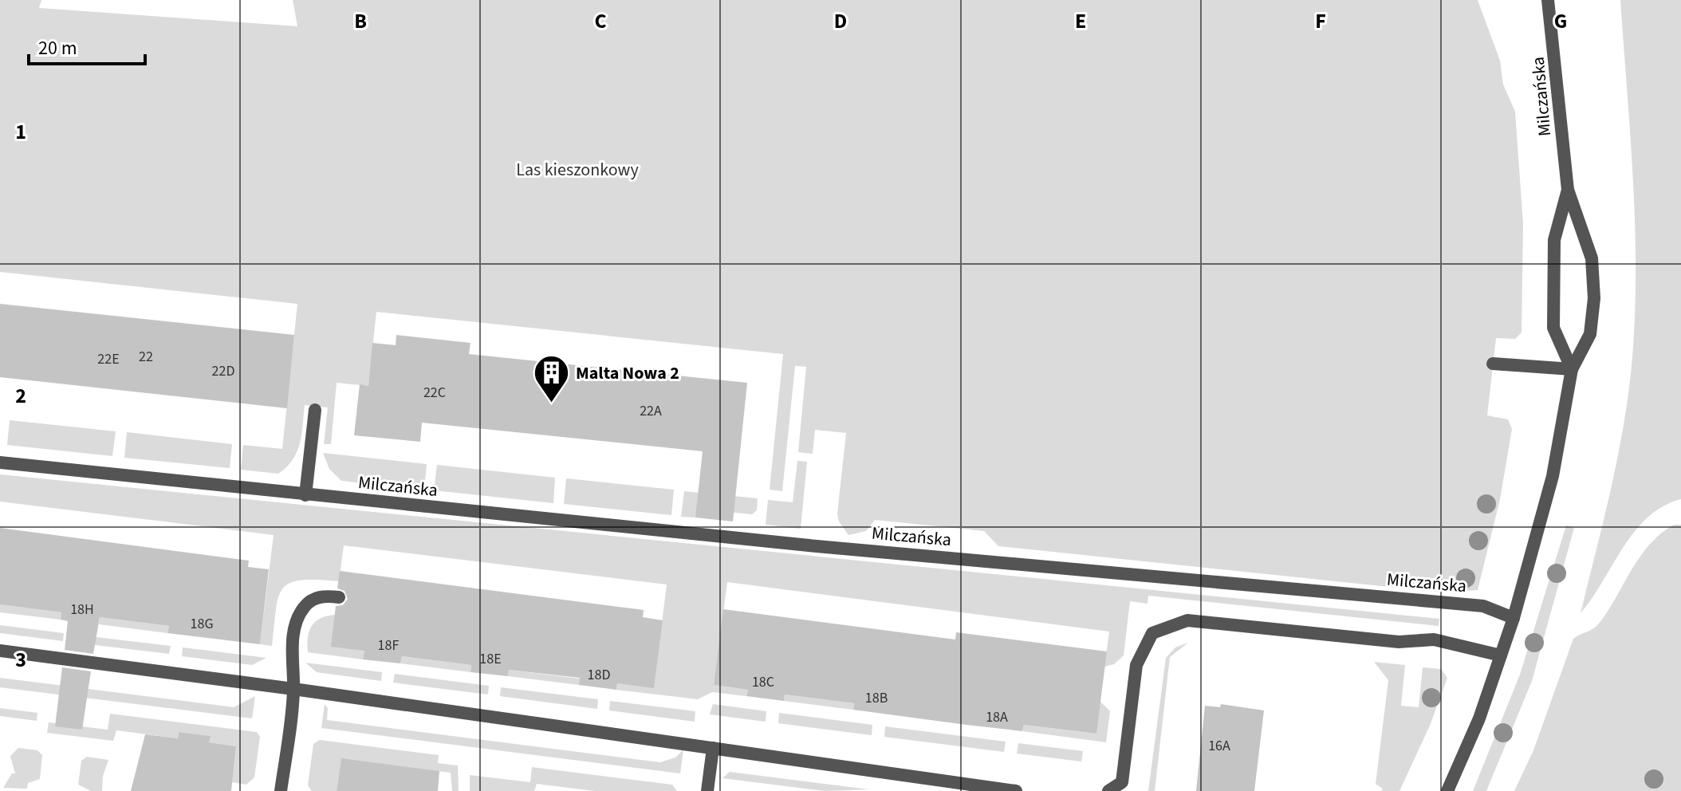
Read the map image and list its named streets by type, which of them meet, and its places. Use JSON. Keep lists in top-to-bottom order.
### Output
{
  "streets": {
    "street": ["Milczańska"]
  },
  "parks": ["Las kieszonkowy"],
  "places": {
    "building": ["Malta Nowa 2"]
  },
  "house_numbers": [
    "22",
    "22E",
    "22D",
    "22C",
    "22A",
    "18H",
    "18G",
    "18F",
    "18E",
    "18D",
    "18C",
    "18B",
    "18A",
    "16A"
  ],
  "scale_bar": "20 m",
  "grid": {
    "columns": [
      "B",
      "C",
      "D",
      "E",
      "F",
      "G"
    ],
    "rows": ["1", "2", "3"]
  }
}
